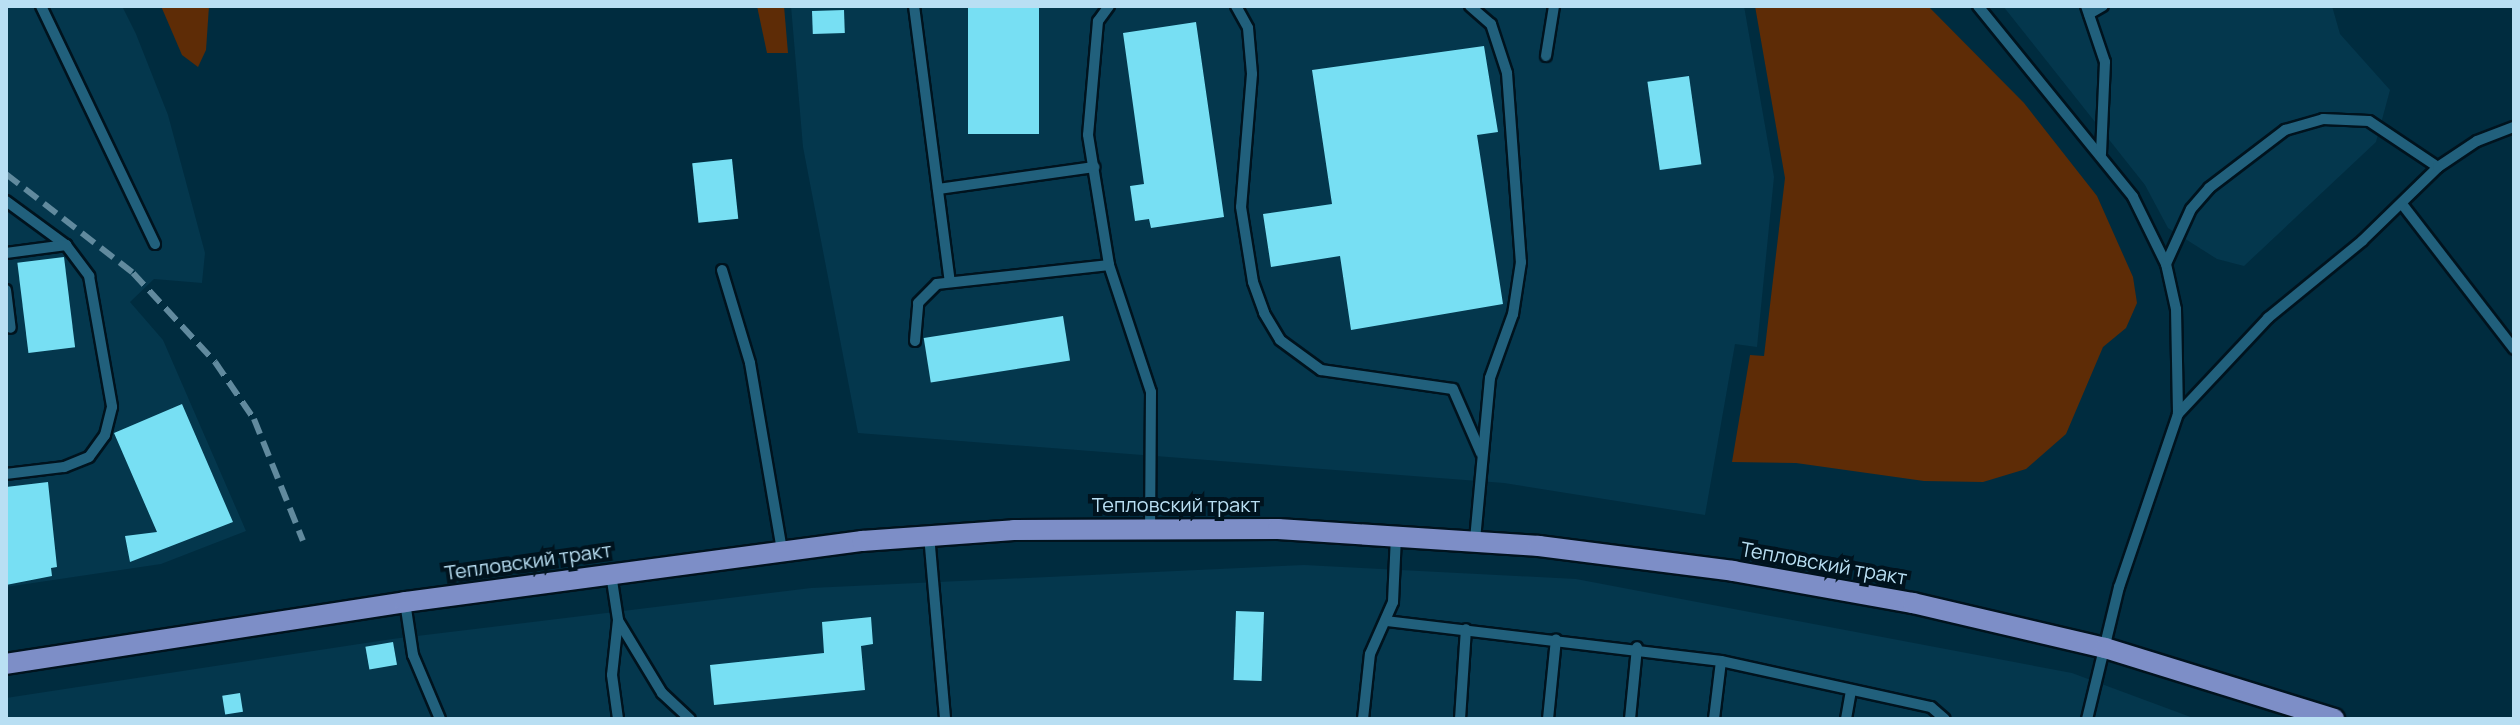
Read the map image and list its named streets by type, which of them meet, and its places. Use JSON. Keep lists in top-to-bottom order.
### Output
{
  "streets": {
    "main road": ["Тепловский тракт"]
  }
}
